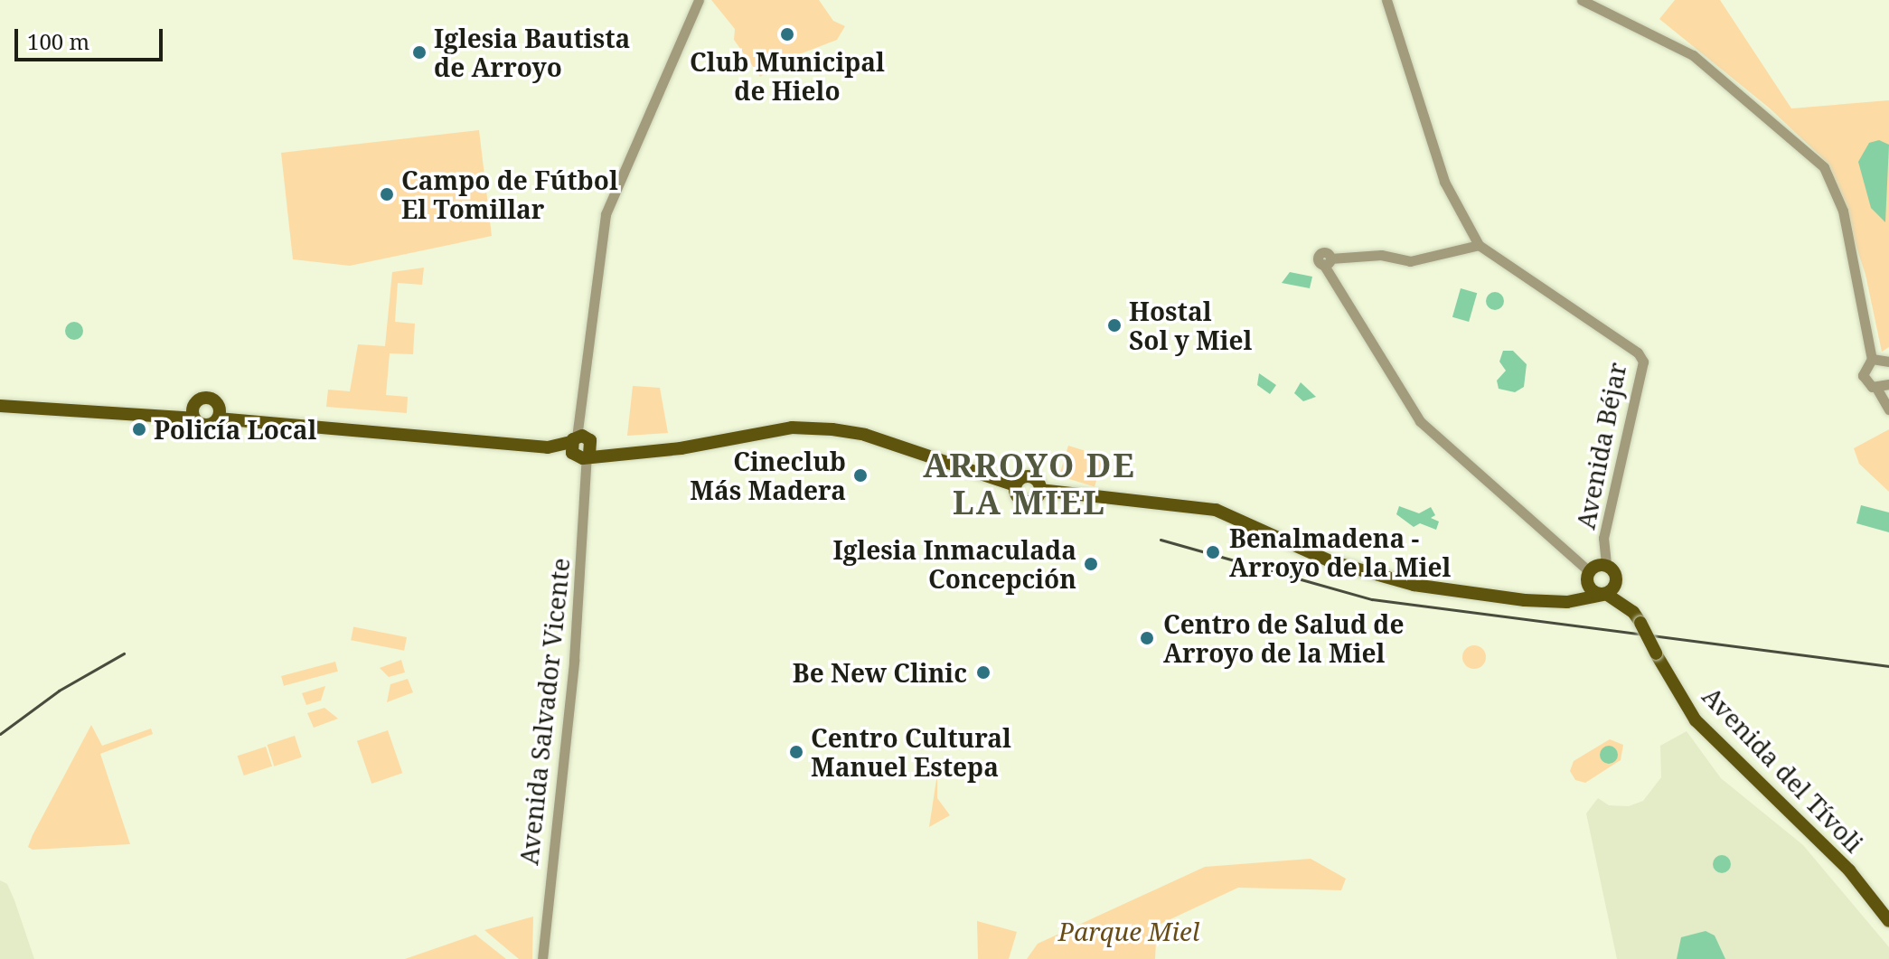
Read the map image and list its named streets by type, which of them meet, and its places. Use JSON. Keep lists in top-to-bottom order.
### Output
{
  "streets": {
    "main road": ["Avenida del Tívoli"],
    "street": ["Avenida Béjar", "Avenida Salvador Vicente"]
  },
  "districts": ["ARROYO DE LA MIEL"],
  "parks": ["Parque Miel"],
  "places": [
    "Club Municipal de Hielo",
    "Iglesia Bautista de Arroyo",
    "Campo de Fútbol El Tomillar",
    "Hostal Sol y Miel",
    "Policía Local",
    "Cineclub Más Madera",
    "Benalmadena - Arroyo de la Miel",
    "Iglesia Inmaculada Concepción",
    "Centro de Salud de Arroyo de la Miel",
    "Be New Clinic",
    "Centro Cultural Manuel Estepa"
  ],
  "scale_bar": "100 m"
}
